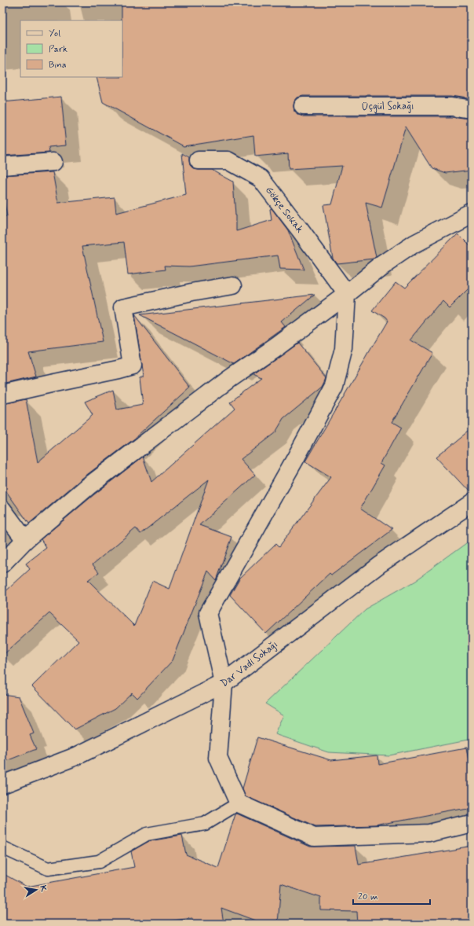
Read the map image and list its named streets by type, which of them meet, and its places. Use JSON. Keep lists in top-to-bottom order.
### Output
{
  "streets": {
    "street": ["Üçgül Sokağı", "Gökçe Sokak", "Dar Vadi Sokağı"]
  },
  "legend": ["Yol", "Park", "Bina"],
  "scale_bar": "20 m",
  "north": "right"
}
